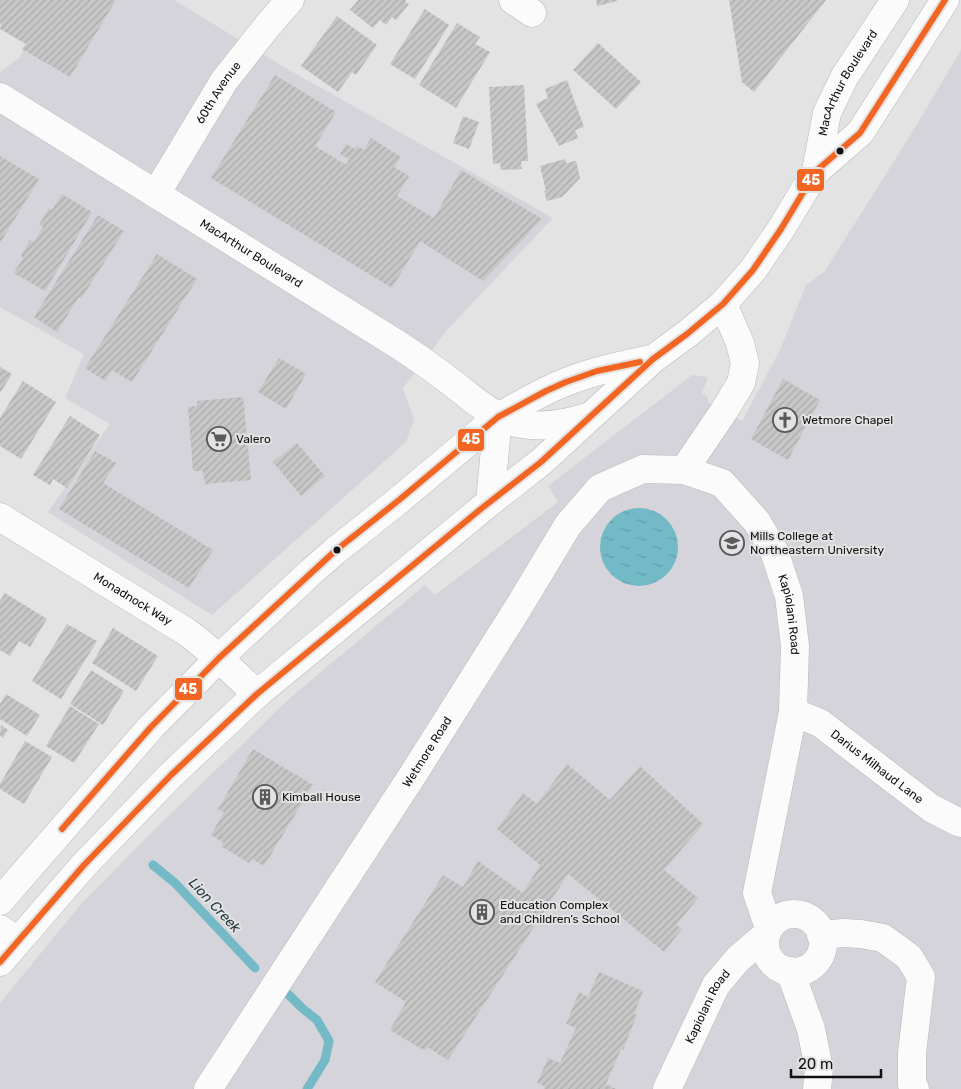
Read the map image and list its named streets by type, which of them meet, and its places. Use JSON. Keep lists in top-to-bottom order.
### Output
{
  "streets": {
    "street": [
      "MacArthur Boulevard",
      "60th Avenue",
      "Monadnock Way",
      "Kapiolani Road",
      "Wetmore Road",
      "Darius Milhaud Lane"
    ]
  },
  "crossings": [
    ["MacArthur Boulevard", "60th Avenue"],
    ["MacArthur Boulevard", "Monadnock Way"],
    ["Kapiolani Road", "Wetmore Road"],
    ["Kapiolani Road", "Darius Milhaud Lane"]
  ],
  "water": ["Lion Creek"],
  "places": {
    "church": ["Wetmore Chapel"],
    "supermarket": ["Valero"],
    "school or university": ["Mills College at Northeastern University"],
    "building": ["Kimball House", "Education Complex and Children’s School"]
  },
  "lines": ["transit line 45"],
  "scale_bar": "20 m"
}
